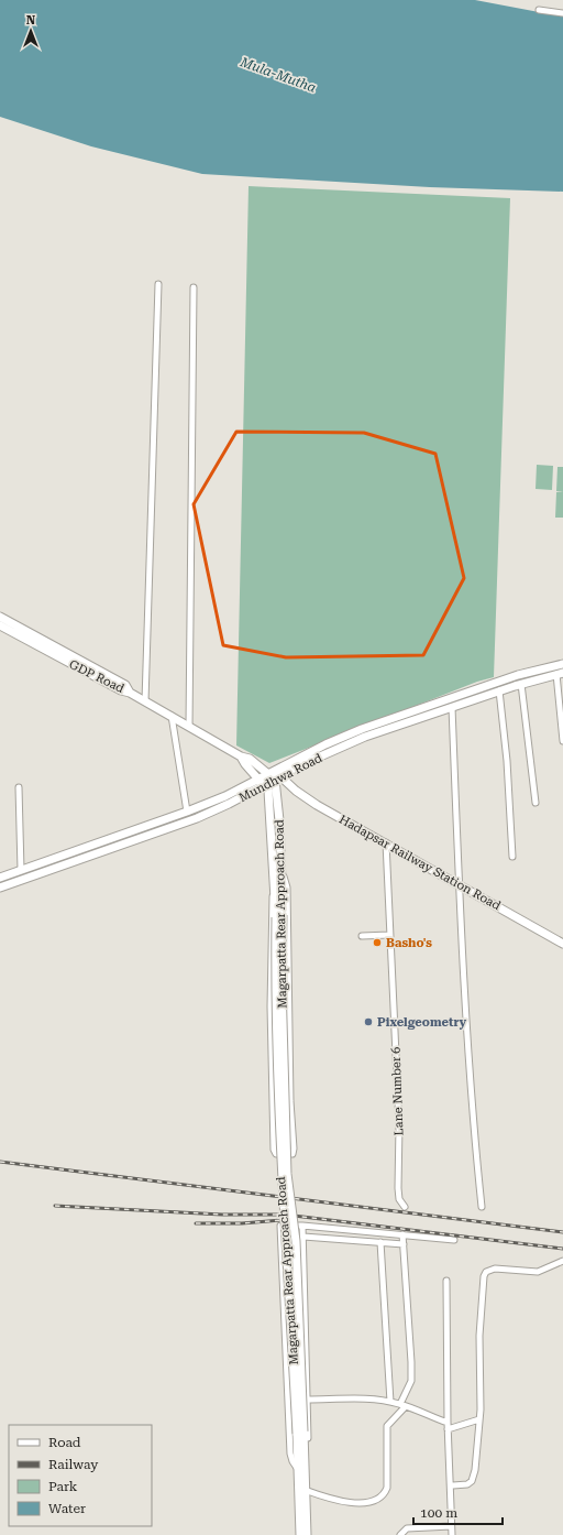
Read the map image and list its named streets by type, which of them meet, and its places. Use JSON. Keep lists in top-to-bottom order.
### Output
{
  "streets": {
    "main road": [
      "GDP Road",
      "Mundhwa Road",
      "Hadapsar Railway Station Road",
      "Magarpatta Rear Approach Road"
    ],
    "street": ["Lane Number 6"]
  },
  "crossings": [
    ["Mundhwa Road", "Hadapsar Railway Station Road"],
    ["Mundhwa Road", "Magarpatta Rear Approach Road"],
    ["Hadapsar Railway Station Road", "Magarpatta Rear Approach Road"],
    ["Hadapsar Railway Station Road", "Lane Number 6"]
  ],
  "water": ["Mula-Mutha"],
  "places": ["Basho's", "Pixelgeometry"],
  "legend": [
    "Road",
    "Railway",
    "Park",
    "Water"
  ],
  "scale_bar": "100 m",
  "north": "top"
}
